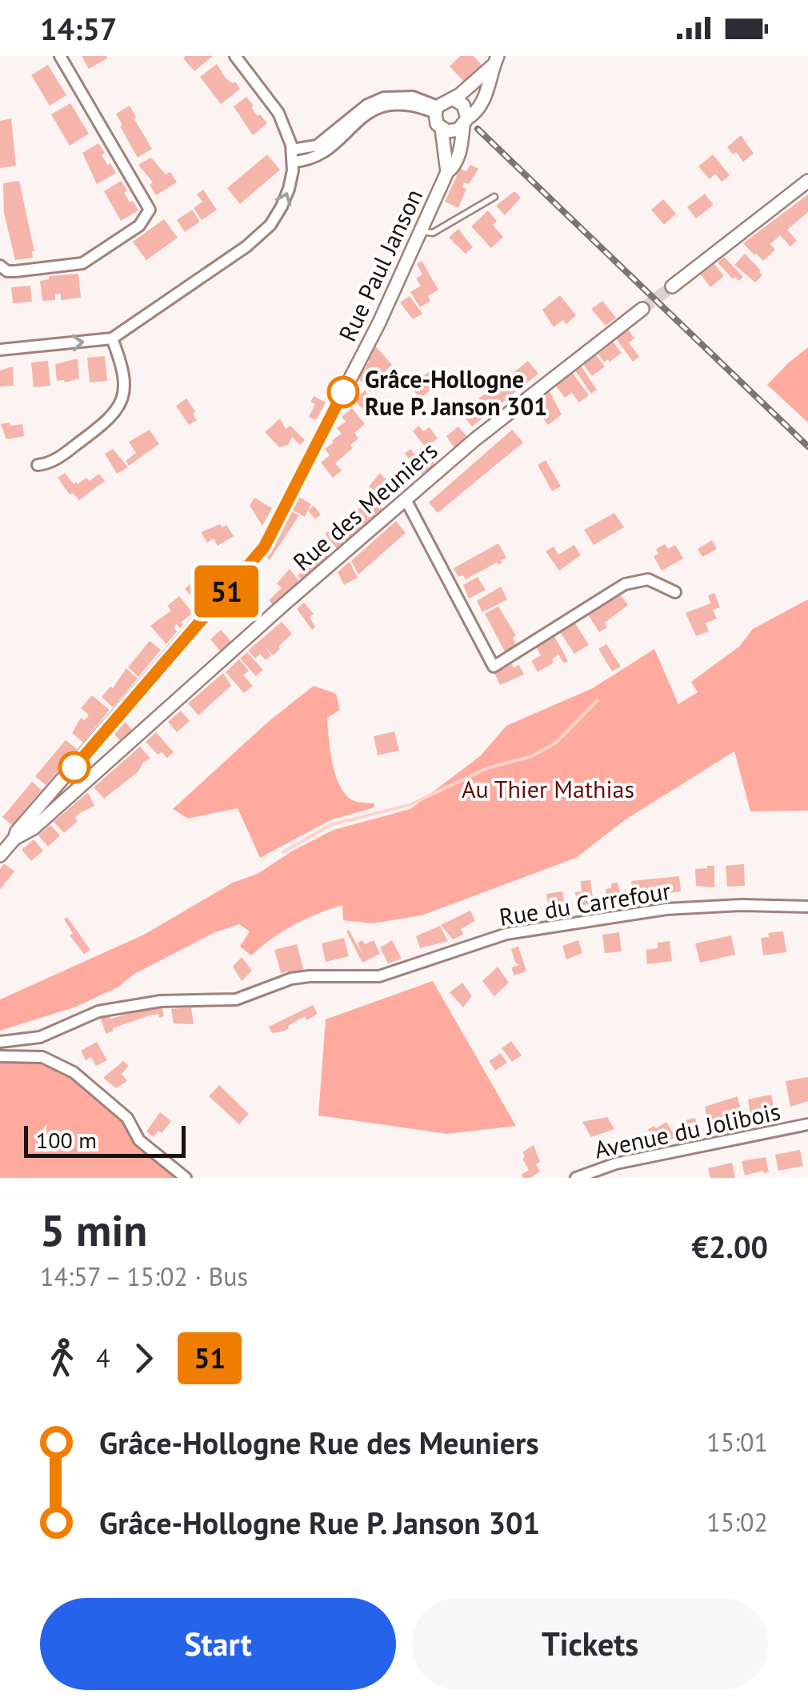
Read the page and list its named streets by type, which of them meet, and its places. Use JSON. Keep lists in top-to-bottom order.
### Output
{
  "streets": {
    "street": [
      "Rue Paul Janson",
      "Rue des Meuniers",
      "Rue du Carrefour",
      "Avenue du Jolibois"
    ]
  },
  "crossings": [
    ["Rue Paul Janson", "Rue des Meuniers"]
  ],
  "parks": ["Au Thier Mathias"],
  "places": ["Grâce-Hollogne Rue P. Janson 301"],
  "lines": ["bus line 51"],
  "scale_bar": "100 m",
  "page": {
    "status": "14:57",
    "on_map": "51",
    "scale": "100 m",
    "heading": ["5 min", "14:57 – 15:02 · Bus", "€2.00"],
    "legs": ["4", "51"],
    "list": [
      {
        "name": "Grâce-Hollogne Rue des Meuniers",
        "value": "15:01"
      },
      {
        "name": "Grâce-Hollogne Rue P. Janson 301",
        "value": "15:02"
      }
    ],
    "buttons": ["Start", "Tickets"]
  }
}
